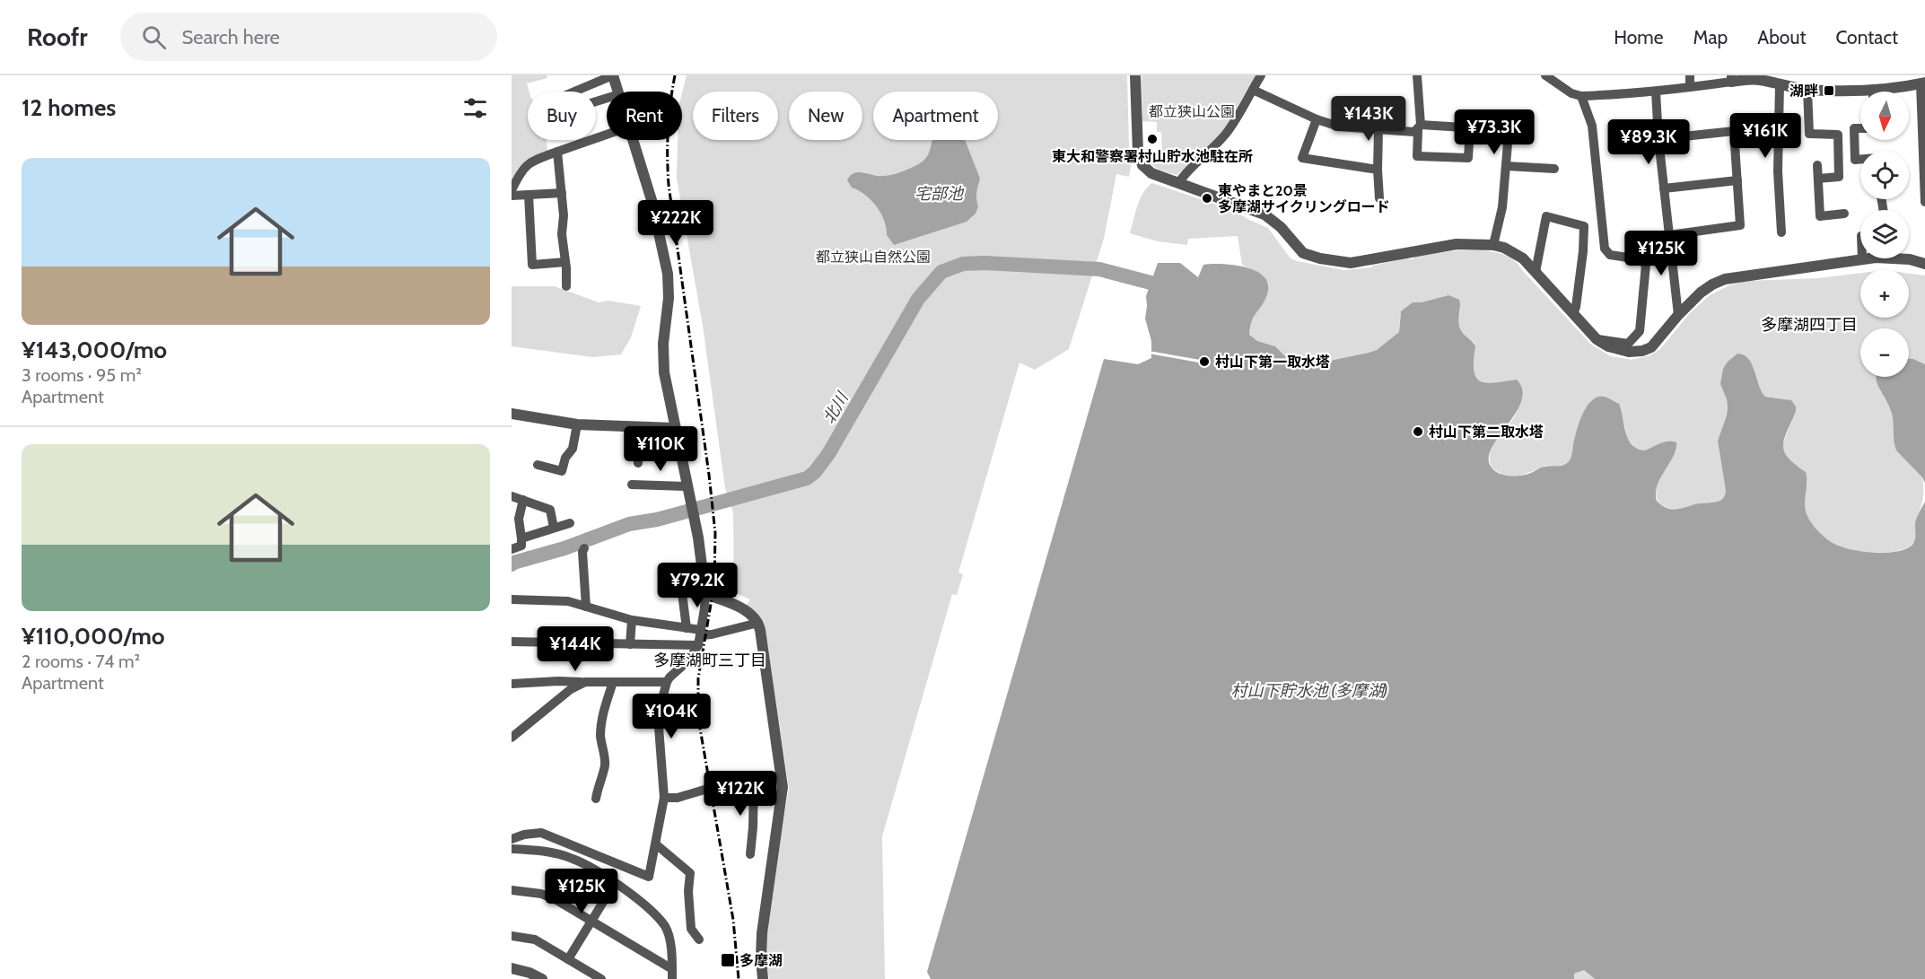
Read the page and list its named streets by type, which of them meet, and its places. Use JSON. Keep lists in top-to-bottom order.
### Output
{
  "districts": ["多摩湖四丁目", "多摩湖町三丁目"],
  "water": ["宅部池", "北川", "村山下貯水池 (多摩湖)"],
  "parks": ["都立狭山公園", "都立狭山自然公園"],
  "places": {
    "transit": ["湖畔", "多摩湖"],
    "other": [
      "東大和警察署村山貯水池駐在所",
      "東やまと20景 多摩湖サイクリングロード",
      "村山下第一取水塔",
      "村山下第二取水塔"
    ]
  },
  "north": "bottom",
  "page": {
    "header": "Roofr",
    "search": "Search here",
    "nav": [
      "Home",
      "Map",
      "About",
      "Contact"
    ],
    "heading": "12 homes",
    "map_buttons": ["+", "−"],
    "chip": [
      "Buy",
      "Rent",
      "Filters",
      "New",
      "Apartment"
    ],
    "price": [
      "¥143K",
      "¥73.3K",
      "¥161K",
      "¥89.3K",
      "¥222K",
      "¥125K",
      "¥110K",
      "¥79.2K",
      "¥144K",
      "¥104K",
      "¥122K",
      "¥125K"
    ],
    "list": [
      {
        "name": "¥143,000/mo",
        "note": "3 rooms · 95 m² · Apartment"
      },
      {
        "name": "¥110,000/mo",
        "note": "2 rooms · 74 m² · Apartment"
      }
    ]
  }
}
